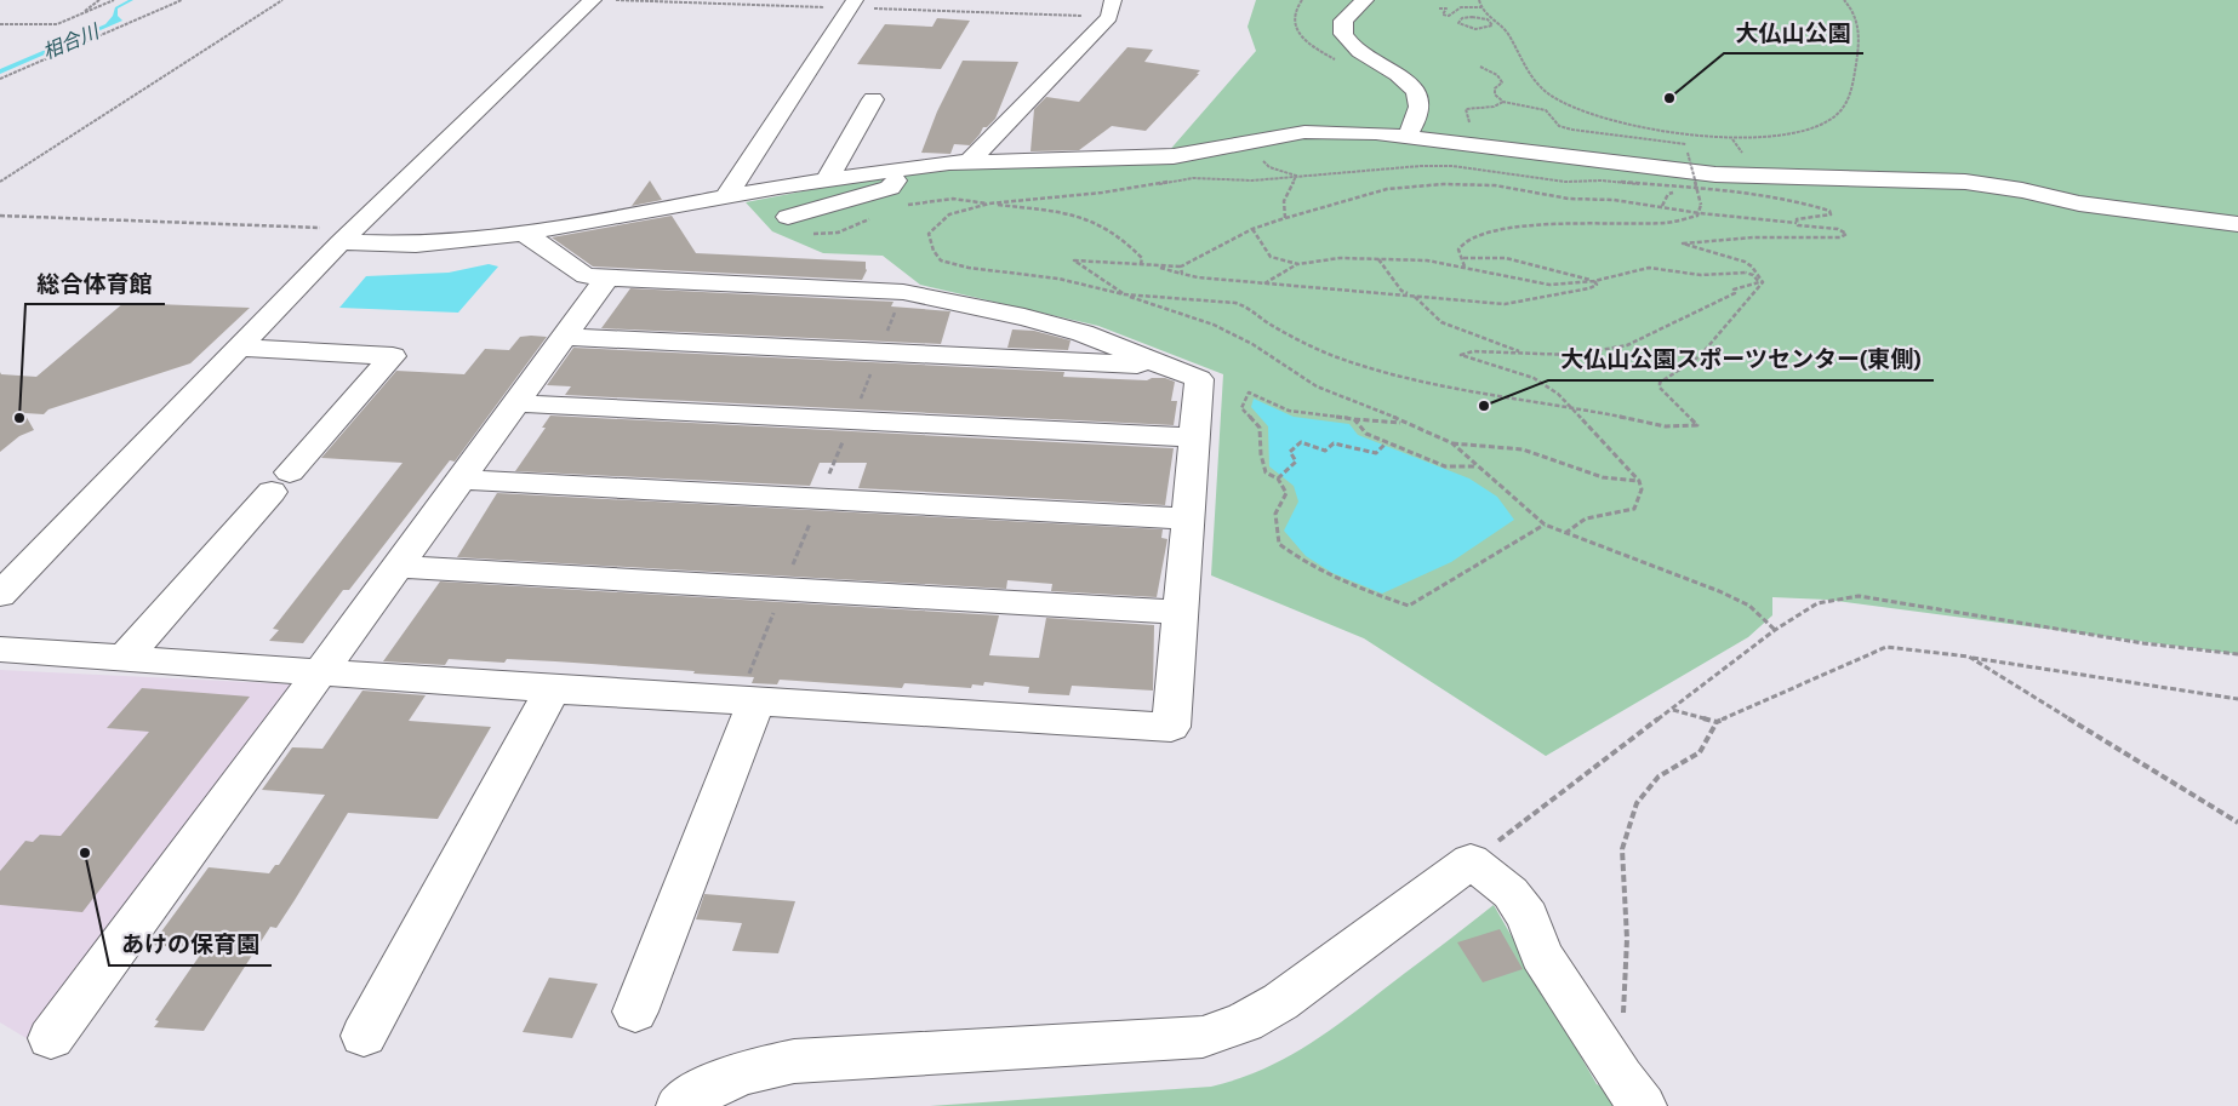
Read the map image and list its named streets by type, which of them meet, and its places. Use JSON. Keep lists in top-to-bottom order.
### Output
{
  "water": ["相合川"],
  "places": [
    "大仏山公園",
    "大仏山公園スポーツセンター(東側)",
    "総合体育館",
    "あけの保育園"
  ]
}
